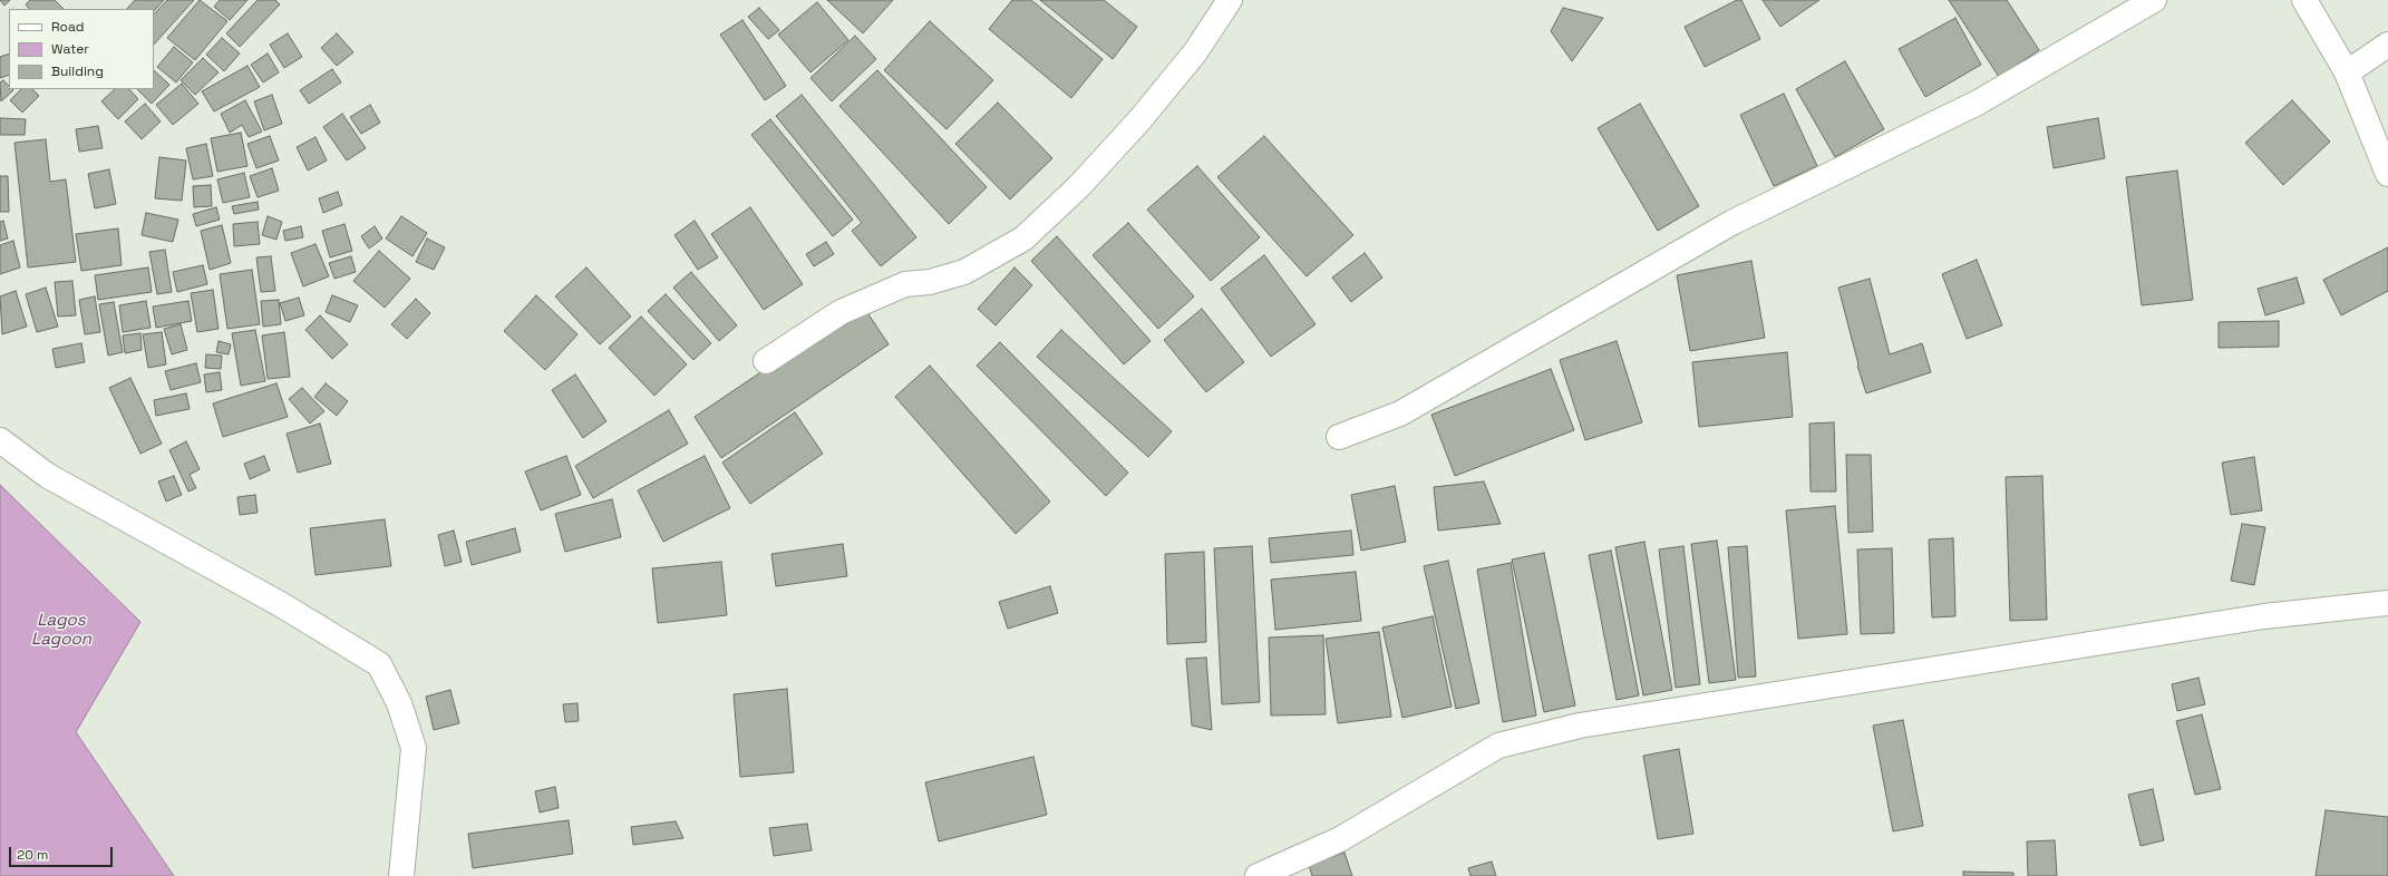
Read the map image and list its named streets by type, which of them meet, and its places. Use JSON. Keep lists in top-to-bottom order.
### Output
{
  "water": ["Lagos Lagoon"],
  "legend": ["Road", "Water", "Building"],
  "scale_bar": "20 m"
}
